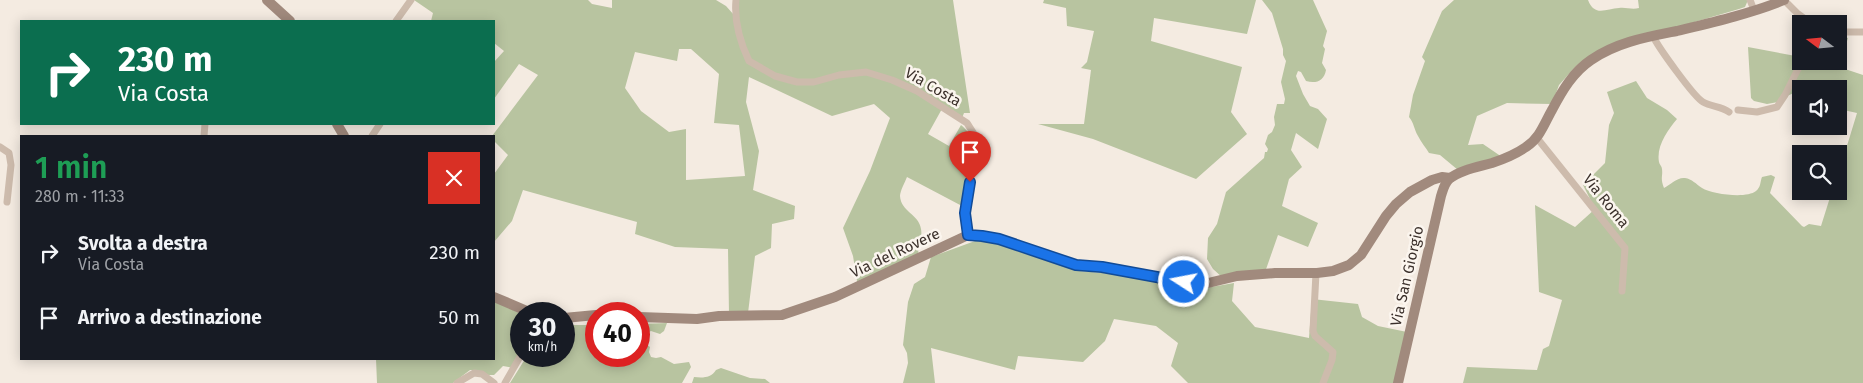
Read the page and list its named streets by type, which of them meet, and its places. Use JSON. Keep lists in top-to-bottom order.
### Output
{
  "streets": {
    "street": [
      "Via Costa",
      "Via Roma",
      "Via del Rovere",
      "Via San Giorgio"
    ]
  },
  "crossings": [
    ["Via Costa", "Via del Rovere"]
  ],
  "north": "left",
  "page": {
    "turn": ["230 m", "Via Costa"],
    "heading": ["1 min", "280 m · 11:33"],
    "list": [
      {
        "name": "Svolta a destra",
        "note": "Via Costa",
        "value": "230 m"
      },
      {
        "name": "Arrivo a destinazione",
        "value": "50 m"
      }
    ],
    "speed": "30 km/h",
    "limit": "40"
  }
}
